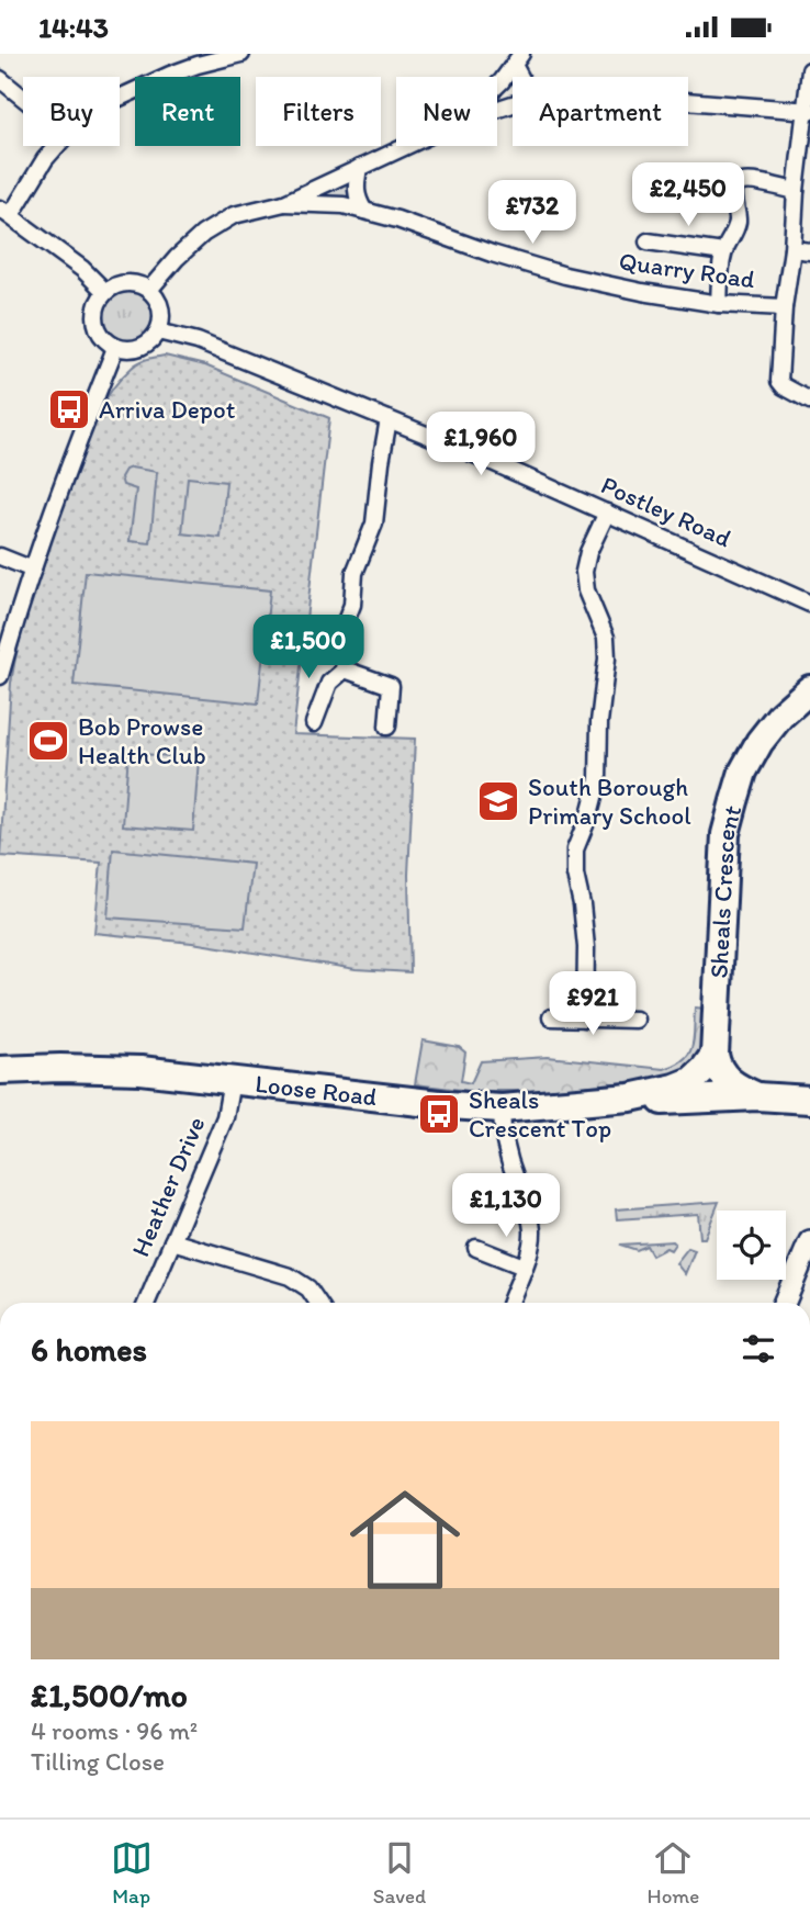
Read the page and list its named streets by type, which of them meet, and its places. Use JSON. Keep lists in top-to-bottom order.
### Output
{
  "streets": {
    "highway": ["Sheals Crescent", "Loose Road"],
    "street": ["Quarry Road", "Postley Road", "Heather Drive"]
  },
  "crossings": [
    ["Sheals Crescent", "Loose Road"],
    ["Loose Road", "Heather Drive"]
  ],
  "places": {
    "bus stop": ["Arriva Depot", "Sheals Crescent Top"],
    "sports": ["Bob Prowse Health Club"],
    "school or university": ["South Borough Primary School"]
  },
  "page": {
    "status": "14:43",
    "chip": [
      "Buy",
      "Rent",
      "Filters",
      "New",
      "Apartment"
    ],
    "price": [
      "£2,450",
      "£732",
      "£1,960",
      "£1,500",
      "£921",
      "£1,130"
    ],
    "heading": "6 homes",
    "list": [
      {
        "name": "£1,500/mo",
        "note": "4 rooms · 96 m² · Tilling Close"
      }
    ],
    "tabs": ["Map", "Saved", "Home"]
  }
}
